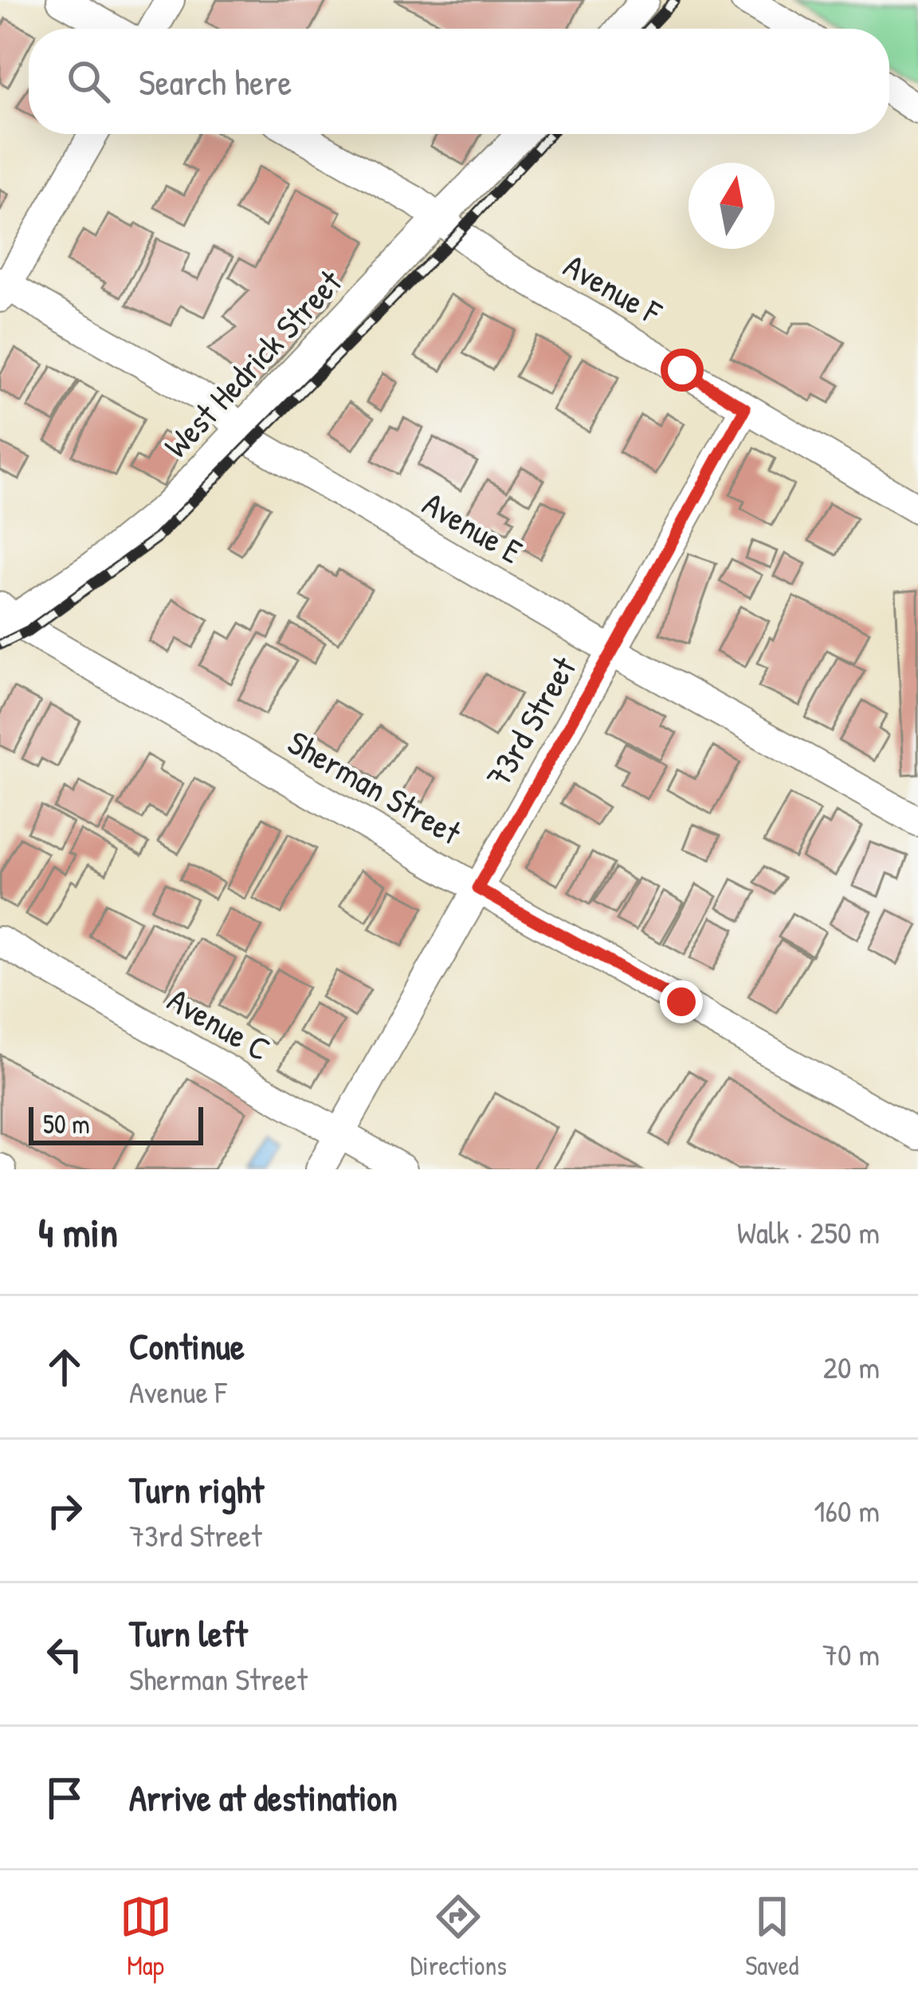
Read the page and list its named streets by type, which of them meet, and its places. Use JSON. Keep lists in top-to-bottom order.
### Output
{
  "streets": {
    "street": [
      "Avenue F",
      "West Hedrick Street",
      "Avenue E",
      "73rd Street",
      "Sherman Street",
      "Avenue C"
    ]
  },
  "crossings": [
    ["Avenue F", "West Hedrick Street"],
    ["Avenue F", "73rd Street"],
    ["West Hedrick Street", "Avenue E"],
    ["West Hedrick Street", "Sherman Street"],
    ["Avenue E", "73rd Street"],
    ["73rd Street", "Sherman Street"],
    ["73rd Street", "Avenue C"]
  ],
  "scale_bar": "50 m",
  "north": "top",
  "page": {
    "search": "Search here",
    "scale": "50 m",
    "heading": ["4 min", "Walk · 250 m"],
    "list": [
      ["Continue", "Avenue F", "20 m"],
      ["Turn right", "73rd Street", "160 m"],
      ["Turn left", "Sherman Street", "70 m"],
      "Arrive at destination"
    ],
    "nav": ["Map", "Directions", "Saved"]
  }
}
